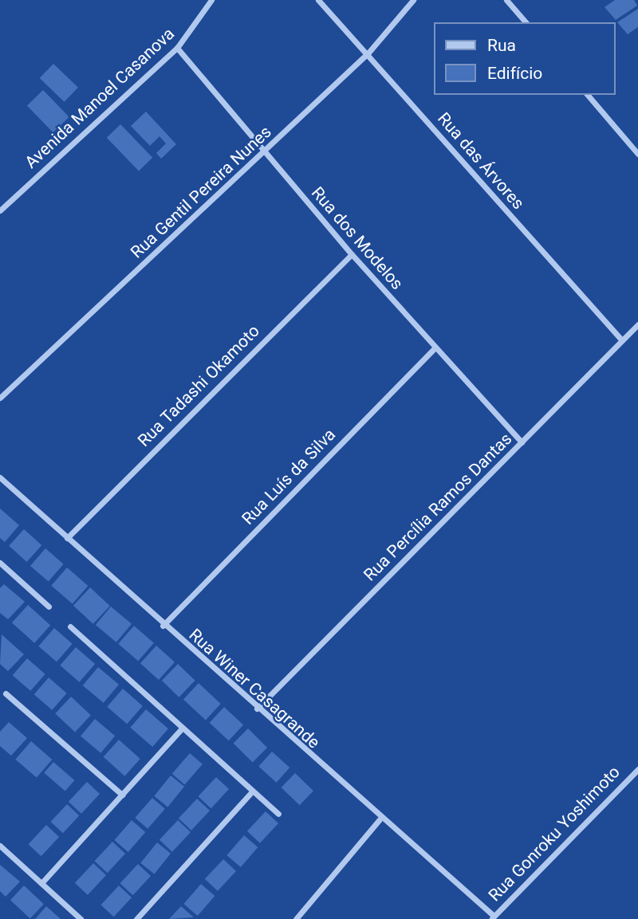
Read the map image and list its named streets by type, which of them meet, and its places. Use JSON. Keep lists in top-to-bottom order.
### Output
{
  "streets": {
    "street": [
      "Avenida Manoel Casanova",
      "Rua das Árvores",
      "Rua Gentil Pereira Nunes",
      "Rua dos Modelos",
      "Rua Tadashi Okamoto",
      "Rua Luís da Silva",
      "Rua Percília Ramos Dantas",
      "Rua Winer Casagrande",
      "Rua Gonroku Yoshimoto"
    ]
  },
  "crossings": [
    ["Avenida Manoel Casanova", "Rua dos Modelos"],
    ["Rua das Árvores", "Rua Gentil Pereira Nunes"],
    ["Rua das Árvores", "Rua Percília Ramos Dantas"],
    ["Rua Gentil Pereira Nunes", "Rua dos Modelos"],
    ["Rua dos Modelos", "Rua Tadashi Okamoto"],
    ["Rua dos Modelos", "Rua Luís da Silva"],
    ["Rua dos Modelos", "Rua Percília Ramos Dantas"],
    ["Rua Tadashi Okamoto", "Rua Winer Casagrande"],
    ["Rua Luís da Silva", "Rua Winer Casagrande"],
    ["Rua Percília Ramos Dantas", "Rua Winer Casagrande"],
    ["Rua Winer Casagrande", "Rua Gonroku Yoshimoto"]
  ],
  "legend": ["Rua", "Edifício"]
}
